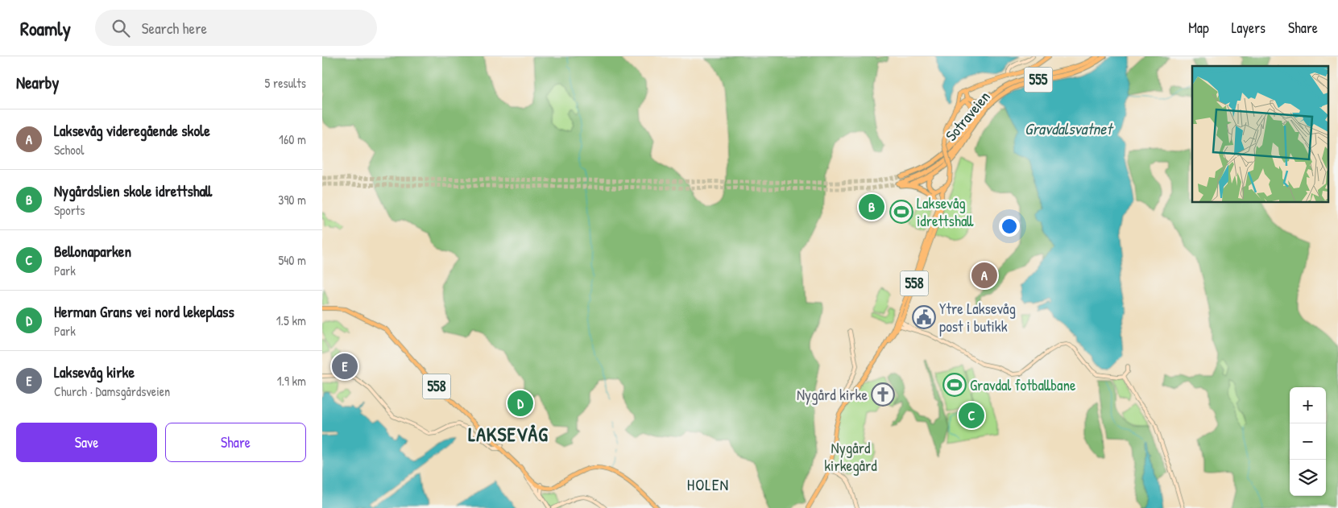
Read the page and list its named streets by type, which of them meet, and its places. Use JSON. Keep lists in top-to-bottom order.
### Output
{
  "streets": {
    "highway": ["555", "Sotraveien"],
    "main road": ["558"]
  },
  "crossings": [
    ["555", "Sotraveien"],
    ["555", "558"]
  ],
  "districts": ["LAKSEVÅG", "HOLEN"],
  "water": ["Gravdalsvatnet"],
  "parks": ["Nygård kirkegård"],
  "places": {
    "sports": ["Laksevåg idrettshall", "Gravdal fotballbane"],
    "public building": ["Ytre Laksevåg post i butikk"],
    "church": ["Nygård kirke"]
  },
  "page": {
    "header": "Roamly",
    "search": "Search here",
    "nav": ["Map", "Layers", "Share"],
    "heading": ["Nearby", "5 results"],
    "list": [
      {
        "mark": "A",
        "name": "Laksevåg videregående skole",
        "note": "School",
        "value": "160 m"
      },
      {
        "mark": "B",
        "name": "Nygårdslien skole idrettshall",
        "note": "Sports",
        "value": "390 m"
      },
      {
        "mark": "C",
        "name": "Bellonaparken",
        "note": "Park",
        "value": "540 m"
      },
      {
        "mark": "D",
        "name": "Herman Grans vei nord lekeplass",
        "note": "Park",
        "value": "1.5 km"
      },
      {
        "mark": "E",
        "name": "Laksevåg kirke",
        "note": "Church · Damsgårdsveien",
        "value": "1.9 km"
      }
    ],
    "pins": [
      "B",
      "A",
      "E",
      "D",
      "C"
    ],
    "map_buttons": ["+", "−"],
    "buttons": ["Save", "Share"]
  }
}
